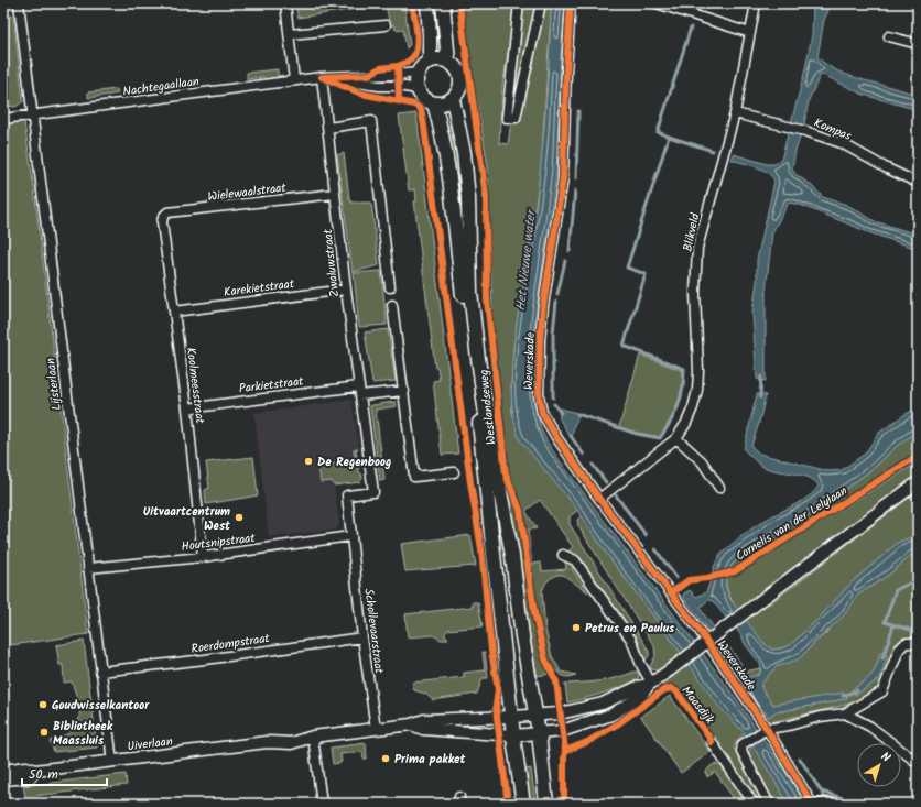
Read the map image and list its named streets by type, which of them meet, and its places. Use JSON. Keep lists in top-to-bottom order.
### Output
{
  "streets": {
    "main road": ["Westlandseweg"],
    "street": [
      "Nachtegaallaan",
      "Kompas",
      "Wielewaalstraat",
      "Blikveld",
      "Zwaluwstraat",
      "Karekietstraat",
      "Weverskade",
      "Lijsterlaan",
      "Parkietstraat",
      "Koolmeesstraat",
      "Houtsnipstraat",
      "Schollevaarstraat",
      "Roerdompstraat",
      "Maasdijk",
      "Uiverlaan"
    ],
    "cycle path": ["Cornelis van der Lelylaan"]
  },
  "crossings": [
    ["Nachtegaallaan", "Zwaluwstraat"],
    ["Nachtegaallaan", "Lijsterlaan"],
    ["Nachtegaallaan", "Westlandseweg"],
    ["Kompas", "Blikveld"],
    ["Wielewaalstraat", "Zwaluwstraat"],
    ["Wielewaalstraat", "Koolmeesstraat"],
    ["Blikveld", "Weverskade"],
    ["Zwaluwstraat", "Karekietstraat"],
    ["Zwaluwstraat", "Parkietstraat"],
    ["Zwaluwstraat", "Houtsnipstraat"],
    ["Zwaluwstraat", "Schollevaarstraat"],
    ["Karekietstraat", "Koolmeesstraat"],
    ["Lijsterlaan", "Houtsnipstraat"],
    ["Lijsterlaan", "Roerdompstraat"],
    ["Lijsterlaan", "Uiverlaan"],
    ["Parkietstraat", "Koolmeesstraat"],
    ["Koolmeesstraat", "Houtsnipstraat"],
    ["Westlandseweg", "Uiverlaan"],
    ["Houtsnipstraat", "Schollevaarstraat"],
    ["Schollevaarstraat", "Roerdompstraat"],
    ["Schollevaarstraat", "Uiverlaan"]
  ],
  "water": ["Het Nieuwe water"],
  "places": [
    "De Regenboog",
    "Uitvaartcentrum West",
    "Petrus en Paulus",
    "Goudwisselkantoor",
    "Bibliotheek Maassluis",
    "Prima pakket"
  ],
  "scale_bar": "50 m",
  "north": "top right"
}
